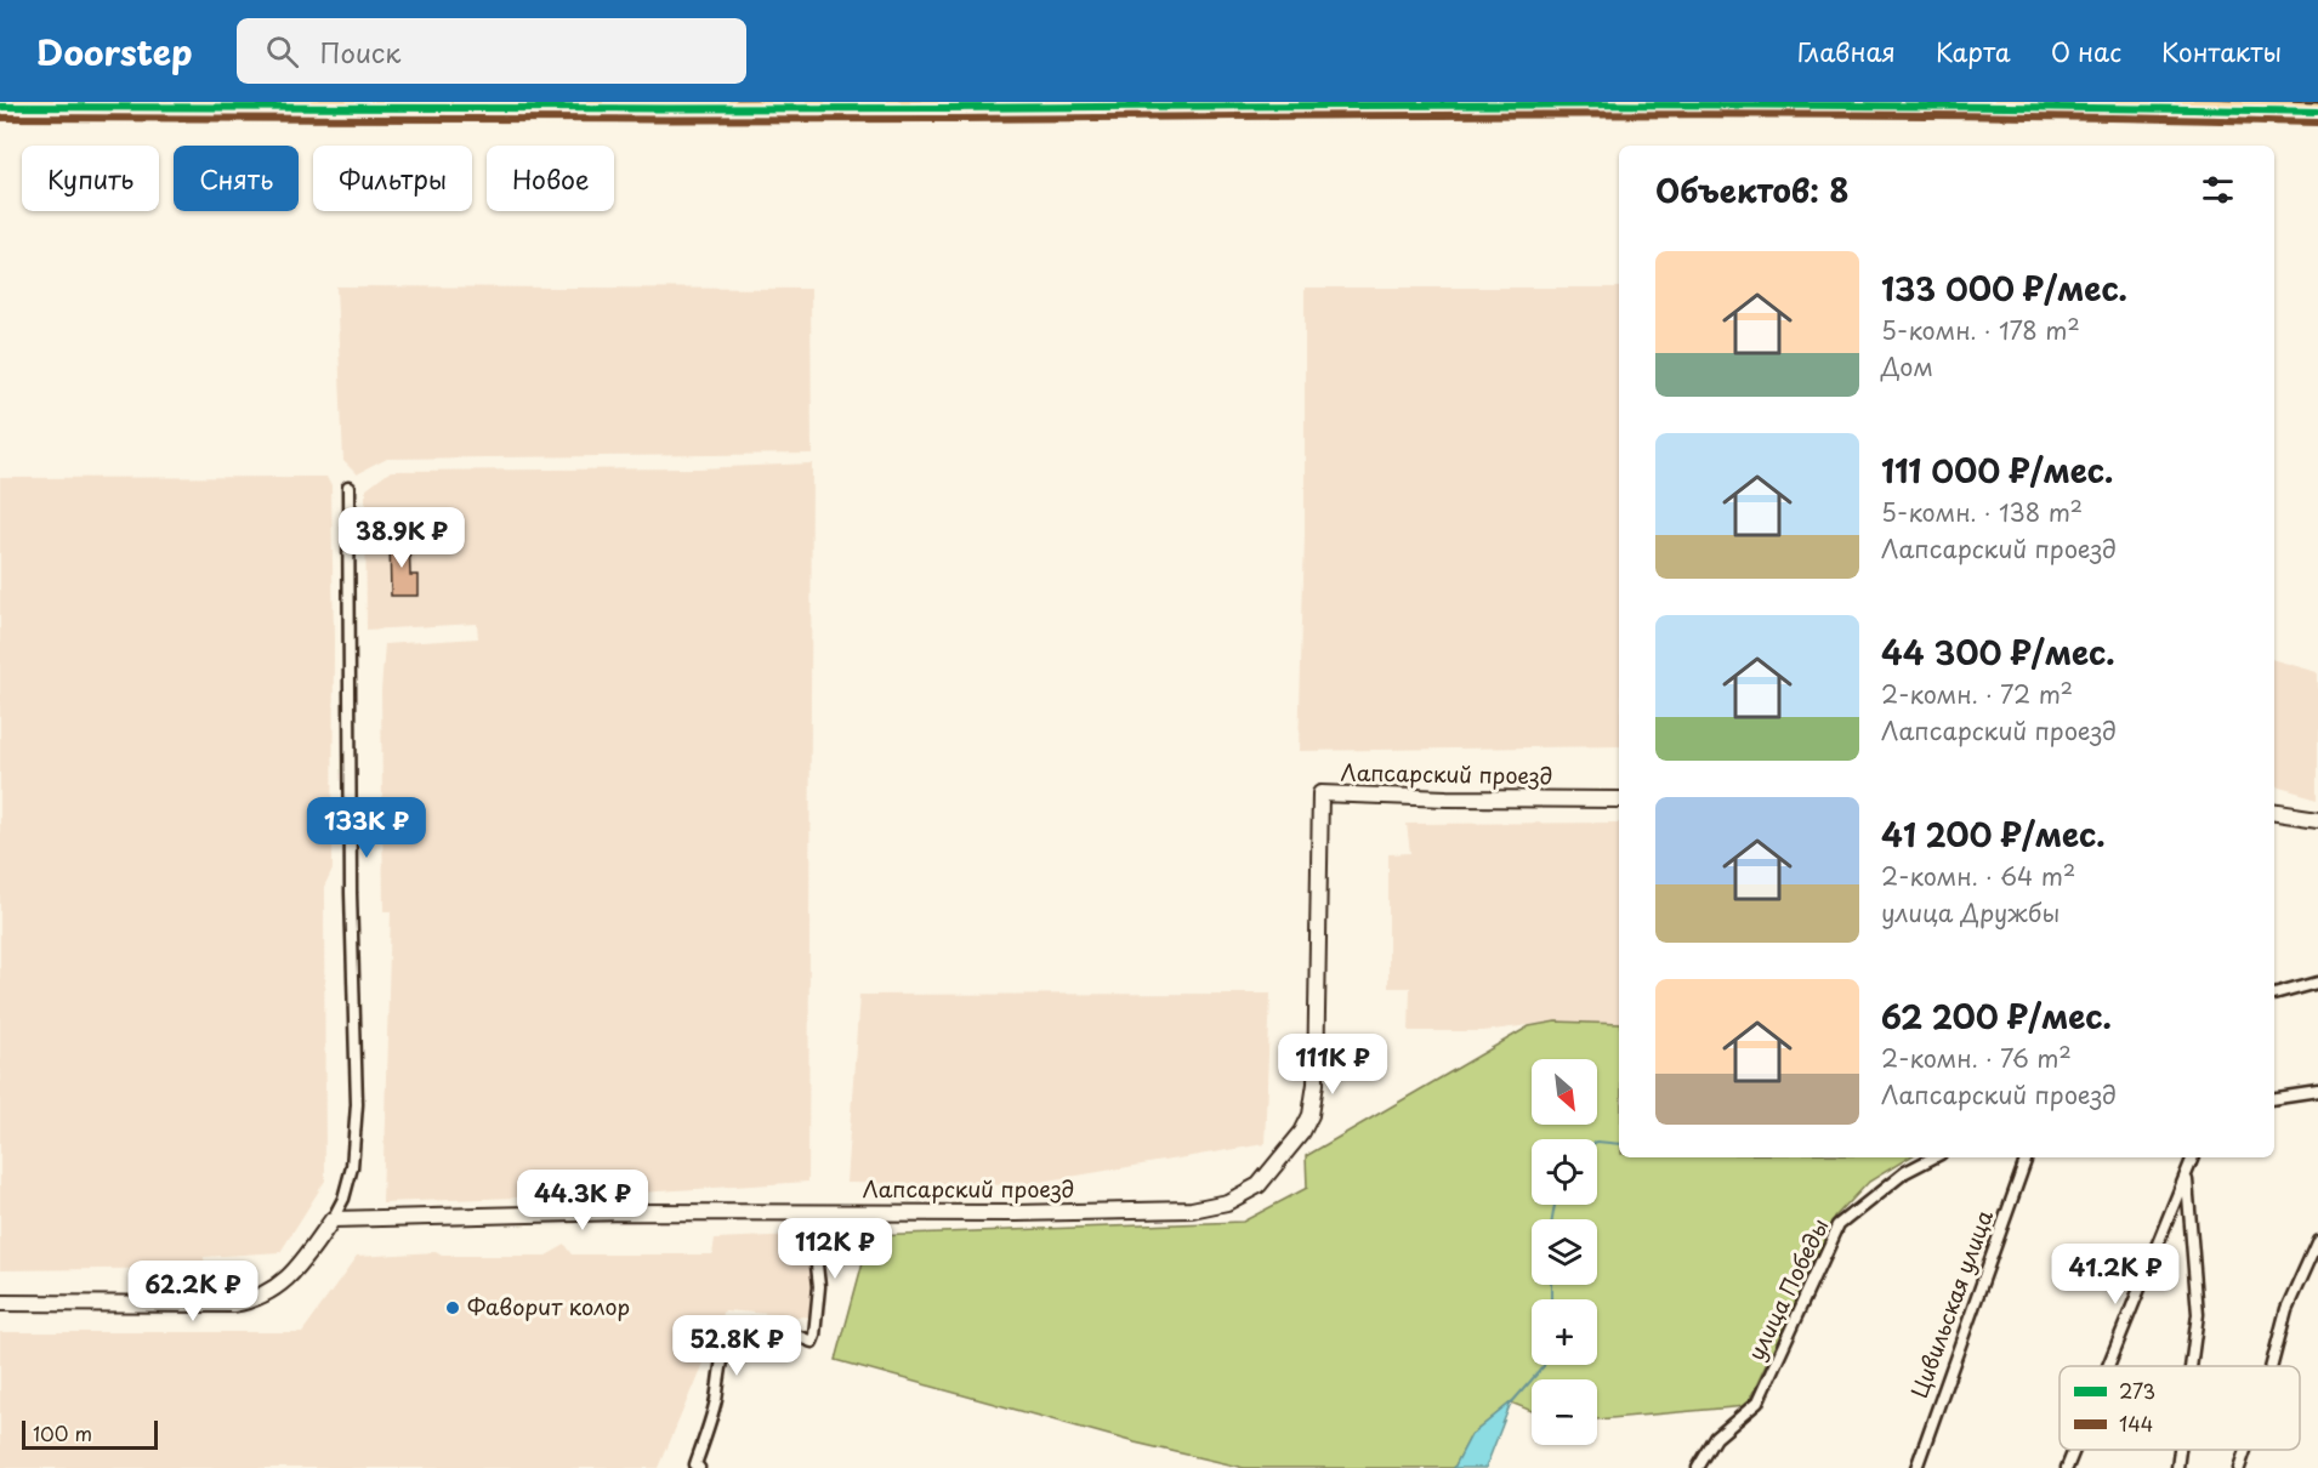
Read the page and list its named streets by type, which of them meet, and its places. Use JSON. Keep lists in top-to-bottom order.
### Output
{
  "streets": {
    "street": ["Лапсарский проезд", "улица Победы", "Цивильская улица"]
  },
  "places": ["Фаворит колор"],
  "lines": ["transit line 273", "transit line 144"],
  "legend": ["273", "144"],
  "scale_bar": "100 m",
  "north": "bottom right",
  "page": {
    "header": "Doorstep",
    "search": "Поиск",
    "nav": [
      "Главная",
      "Карта",
      "О нас",
      "Контакты"
    ],
    "chip": [
      "Купить",
      "Снять",
      "Фильтры",
      "Новое"
    ],
    "heading": "Объектов: 8",
    "list": [
      {
        "name": "133 000 ₽/мес.",
        "note": "5-комн. · 178 m² · Дом"
      },
      {
        "name": "111 000 ₽/мес.",
        "note": "5-комн. · 138 m² · Лапсарский проезд"
      },
      {
        "name": "44 300 ₽/мес.",
        "note": "2-комн. · 72 m² · Лапсарский проезд"
      },
      {
        "name": "41 200 ₽/мес.",
        "note": "2-комн. · 64 m² · улица Дружбы"
      },
      {
        "name": "62 200 ₽/мес.",
        "note": "2-комн. · 76 m² · Лапсарский проезд"
      }
    ],
    "price": [
      "38.9K ₽",
      "133K ₽",
      "111K ₽",
      "44.3K ₽",
      "112K ₽",
      "41.2K ₽",
      "62.2K ₽",
      "52.8K ₽"
    ],
    "map_buttons": ["+", "−"],
    "scale": "100 m"
  }
}
